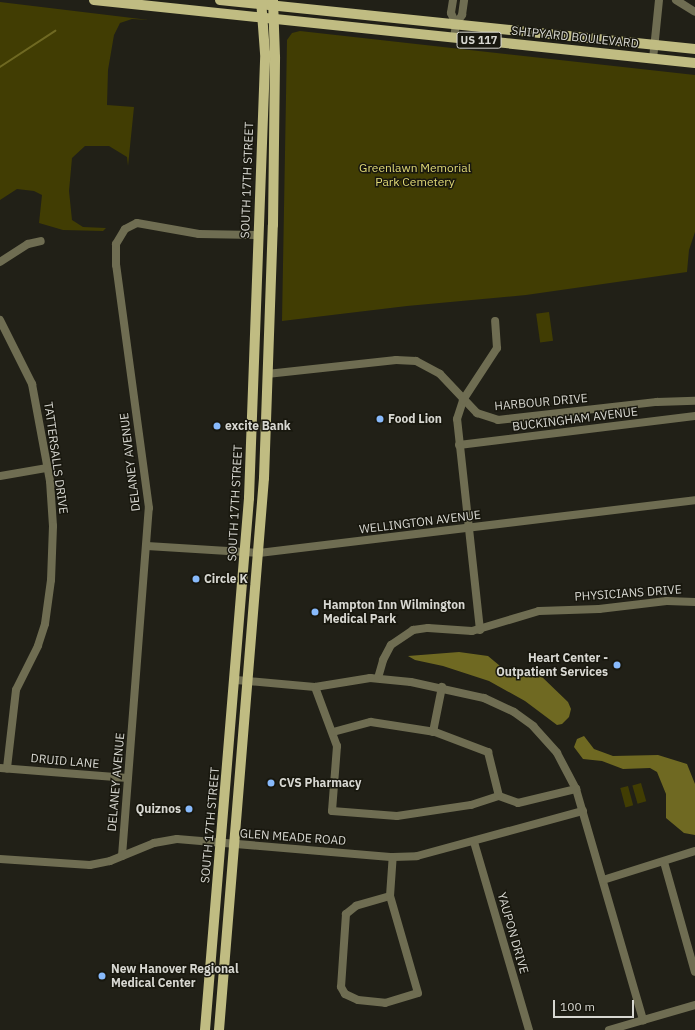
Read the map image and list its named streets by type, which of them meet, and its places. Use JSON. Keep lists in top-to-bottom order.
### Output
{
  "streets": {
    "main road": ["SHIPYARD BOULEVARD", "US 117", "SOUTH 17TH STREET"],
    "street": [
      "HARBOUR DRIVE",
      "BUCKINGHAM AVENUE",
      "TATTERSALLS DRIVE",
      "DELANEY AVENUE",
      "WELLINGTON AVENUE",
      "PHYSICIANS DRIVE",
      "DRUID LANE",
      "GLEN MEADE ROAD",
      "YAUPON DRIVE"
    ]
  },
  "crossings": [
    ["SHIPYARD BOULEVARD", "SOUTH 17TH STREET"],
    ["SOUTH 17TH STREET", "HARBOUR DRIVE"],
    ["SOUTH 17TH STREET", "DELANEY AVENUE"],
    ["SOUTH 17TH STREET", "WELLINGTON AVENUE"],
    ["SOUTH 17TH STREET", "GLEN MEADE ROAD"],
    ["TATTERSALLS DRIVE", "DRUID LANE"],
    ["DELANEY AVENUE", "WELLINGTON AVENUE"],
    ["DELANEY AVENUE", "DRUID LANE"],
    ["DELANEY AVENUE", "GLEN MEADE ROAD"],
    ["GLEN MEADE ROAD", "YAUPON DRIVE"]
  ],
  "parks": ["Greenlawn Memorial Park Cemetery"],
  "places": [
    "Food Lion",
    "excite Bank",
    "Circle K",
    "Hampton Inn Wilmington Medical Park",
    "Heart Center - Outpatient Services",
    "CVS Pharmacy",
    "Quiznos",
    "New Hanover Regional Medical Center"
  ],
  "scale_bar": "100 m"
}
